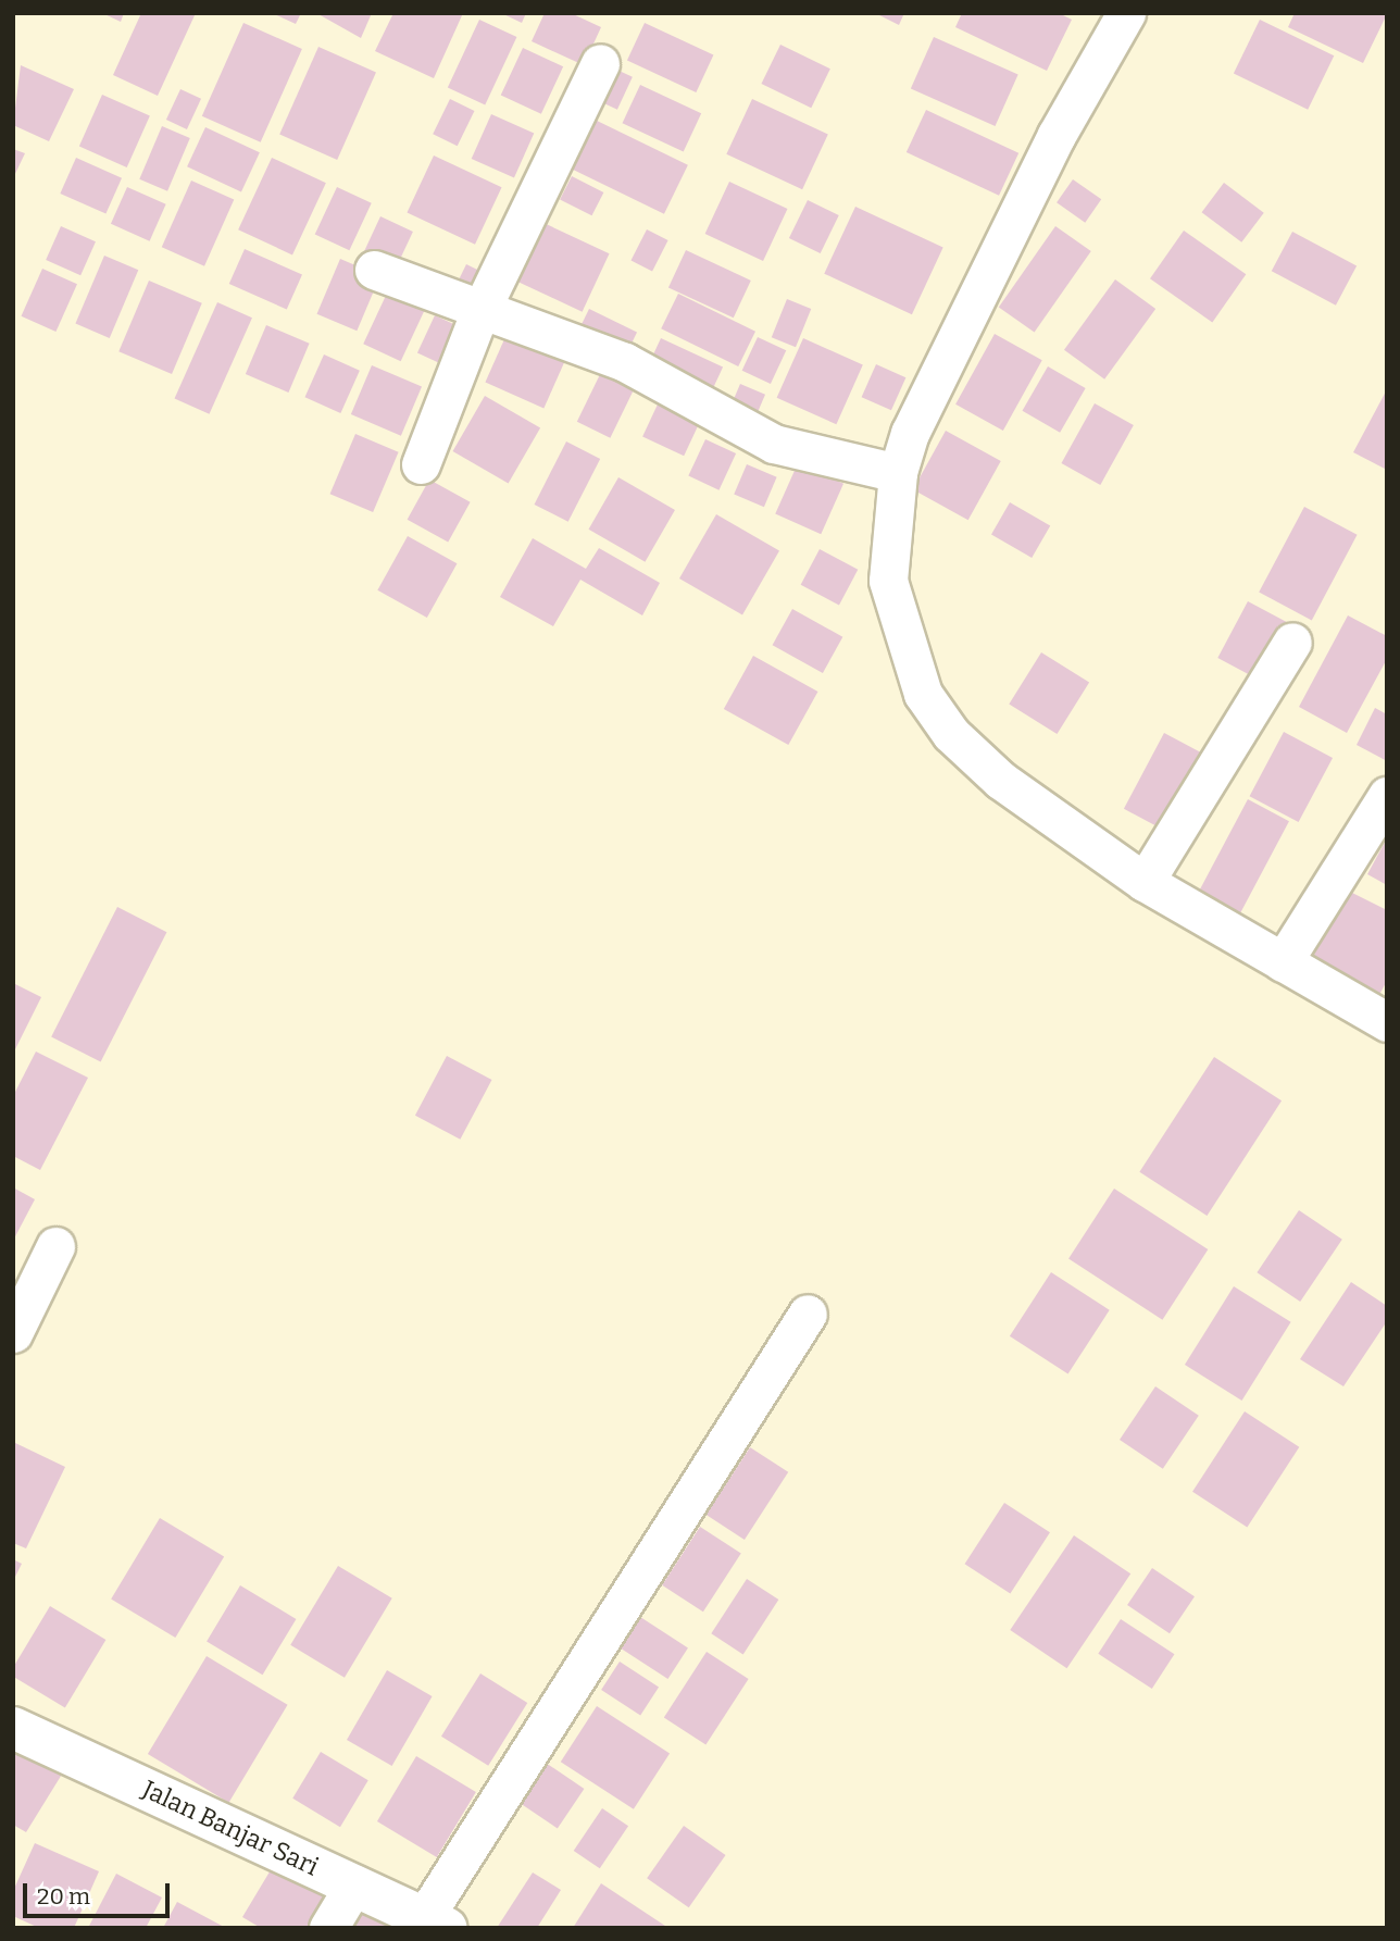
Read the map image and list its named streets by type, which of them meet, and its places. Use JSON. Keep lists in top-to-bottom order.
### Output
{
  "streets": {
    "street": ["Jalan Banjar Sari"]
  },
  "scale_bar": "20 m"
}
